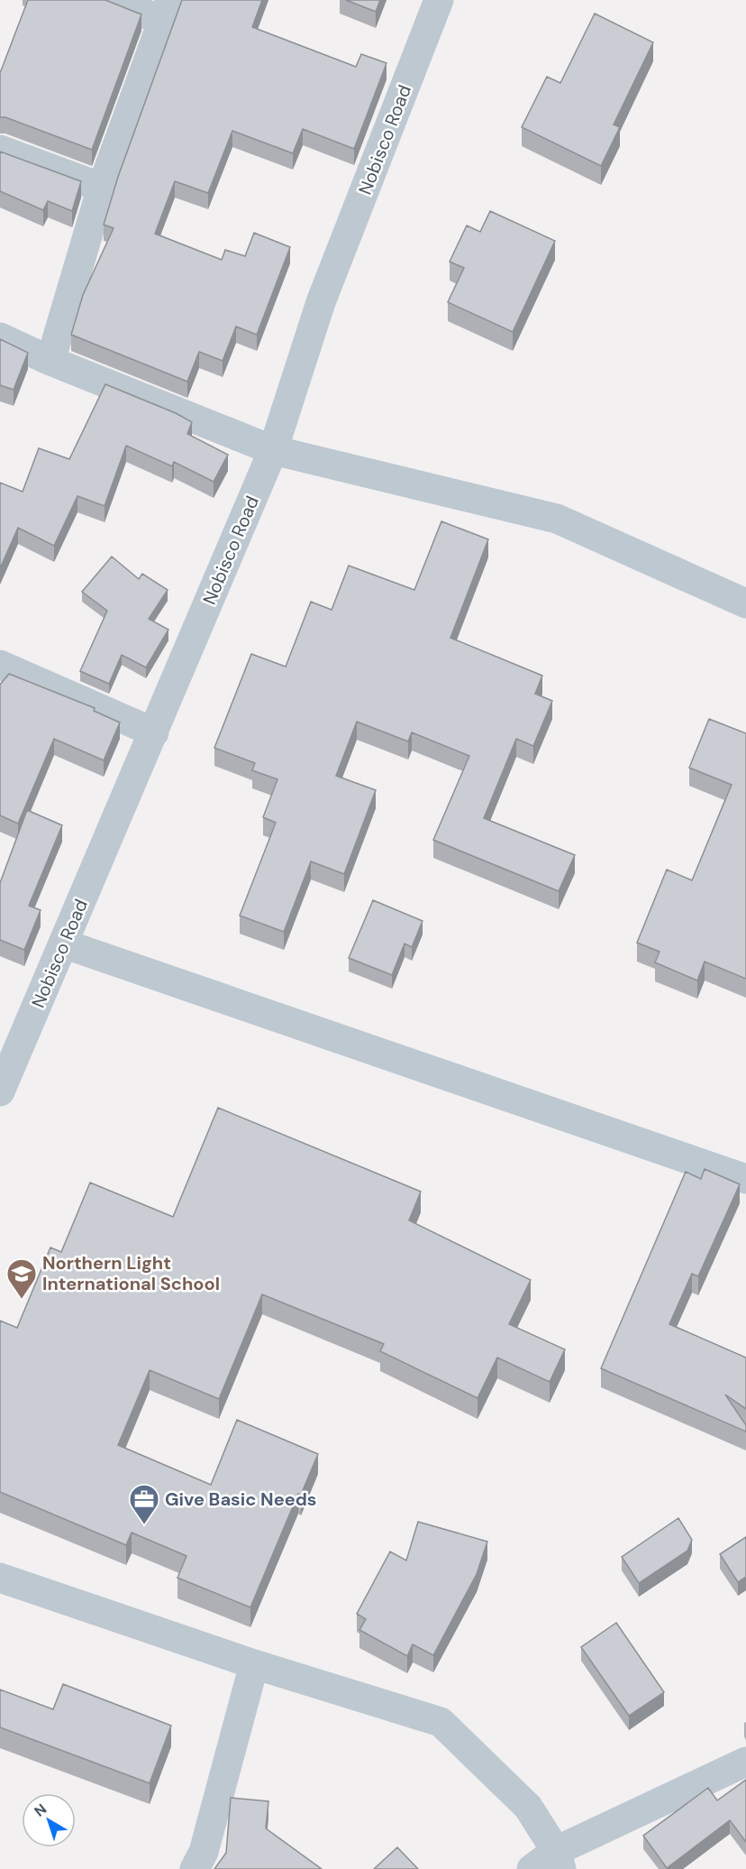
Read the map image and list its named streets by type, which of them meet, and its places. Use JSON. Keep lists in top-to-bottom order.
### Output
{
  "streets": {
    "street": ["Nobisco Road"]
  },
  "places": {
    "school or university": ["Northern Light International School"],
    "office": ["Give Basic Needs"]
  },
  "north": "top left"
}
